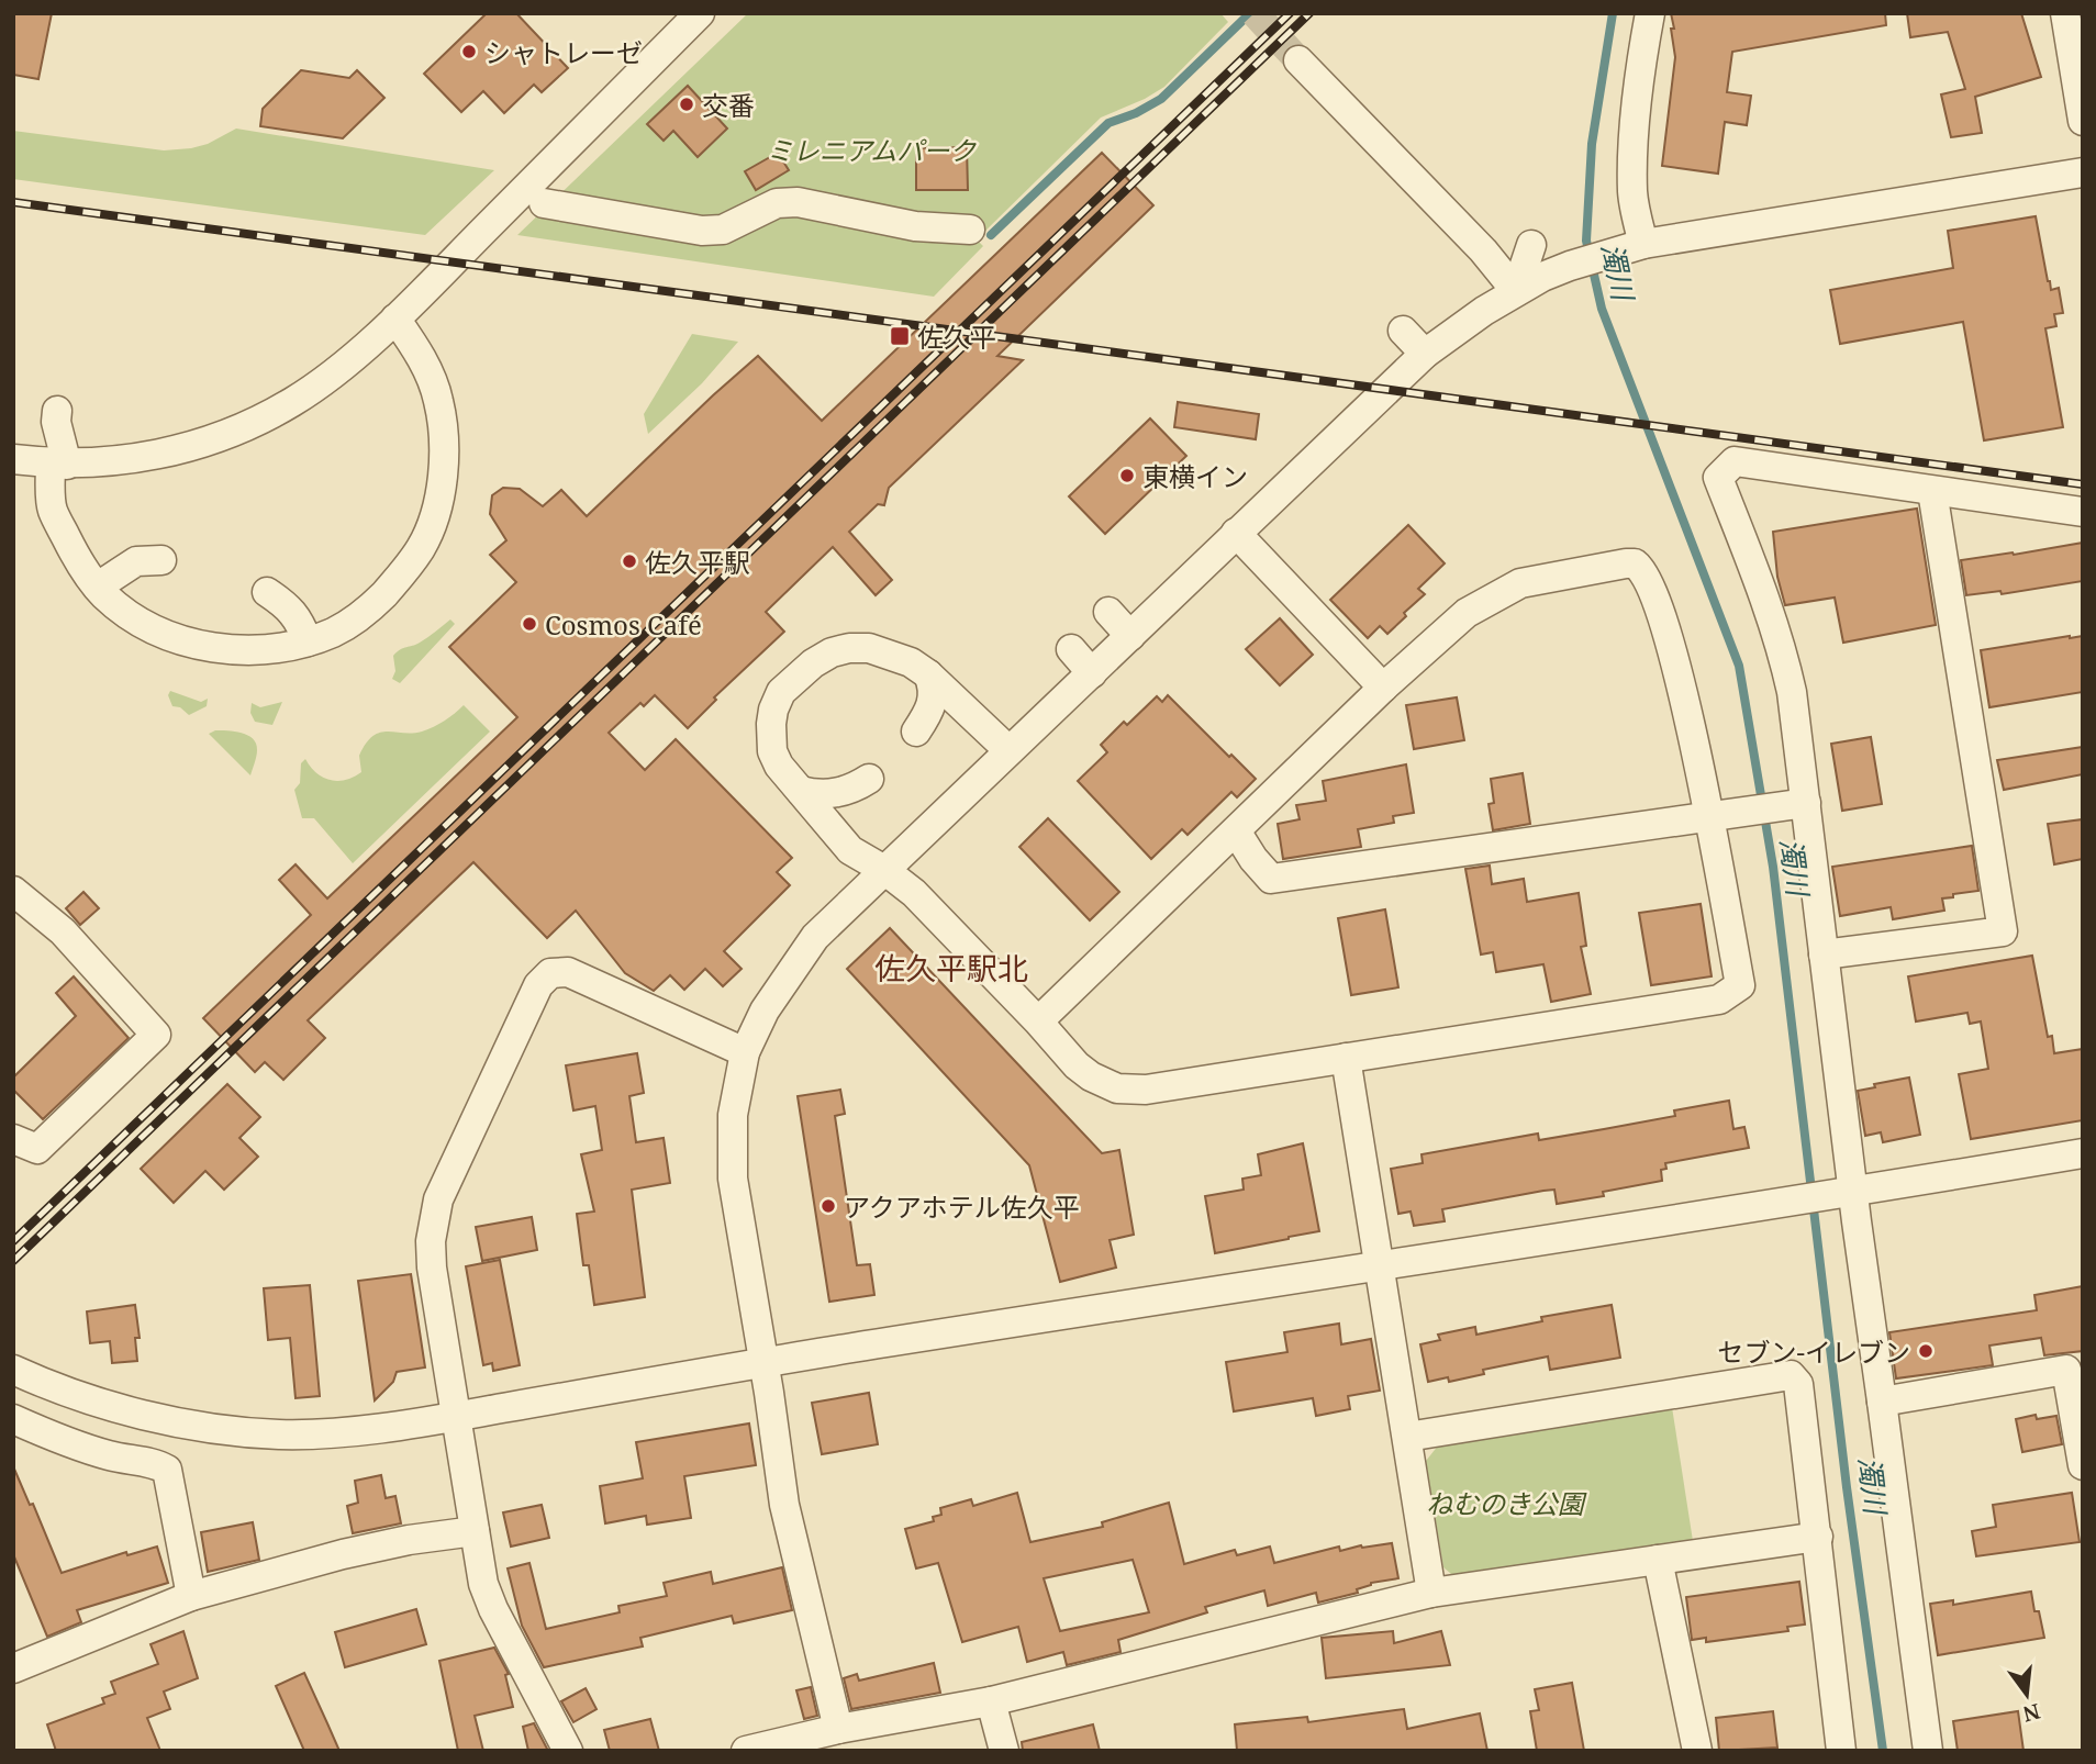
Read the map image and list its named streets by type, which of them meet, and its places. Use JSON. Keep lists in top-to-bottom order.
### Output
{
  "districts": ["佐久平駅北"],
  "water": ["濁川"],
  "parks": ["ミレニアムパーク", "ねむのき公園"],
  "places": {
    "other": [
      "シャトレーゼ",
      "交番",
      "東横イン",
      "佐久平駅",
      "Cosmos Café",
      "アクアホテル佐久平",
      "セブン-イレブン"
    ],
    "transit": ["佐久平"]
  },
  "north": "bottom"
}
